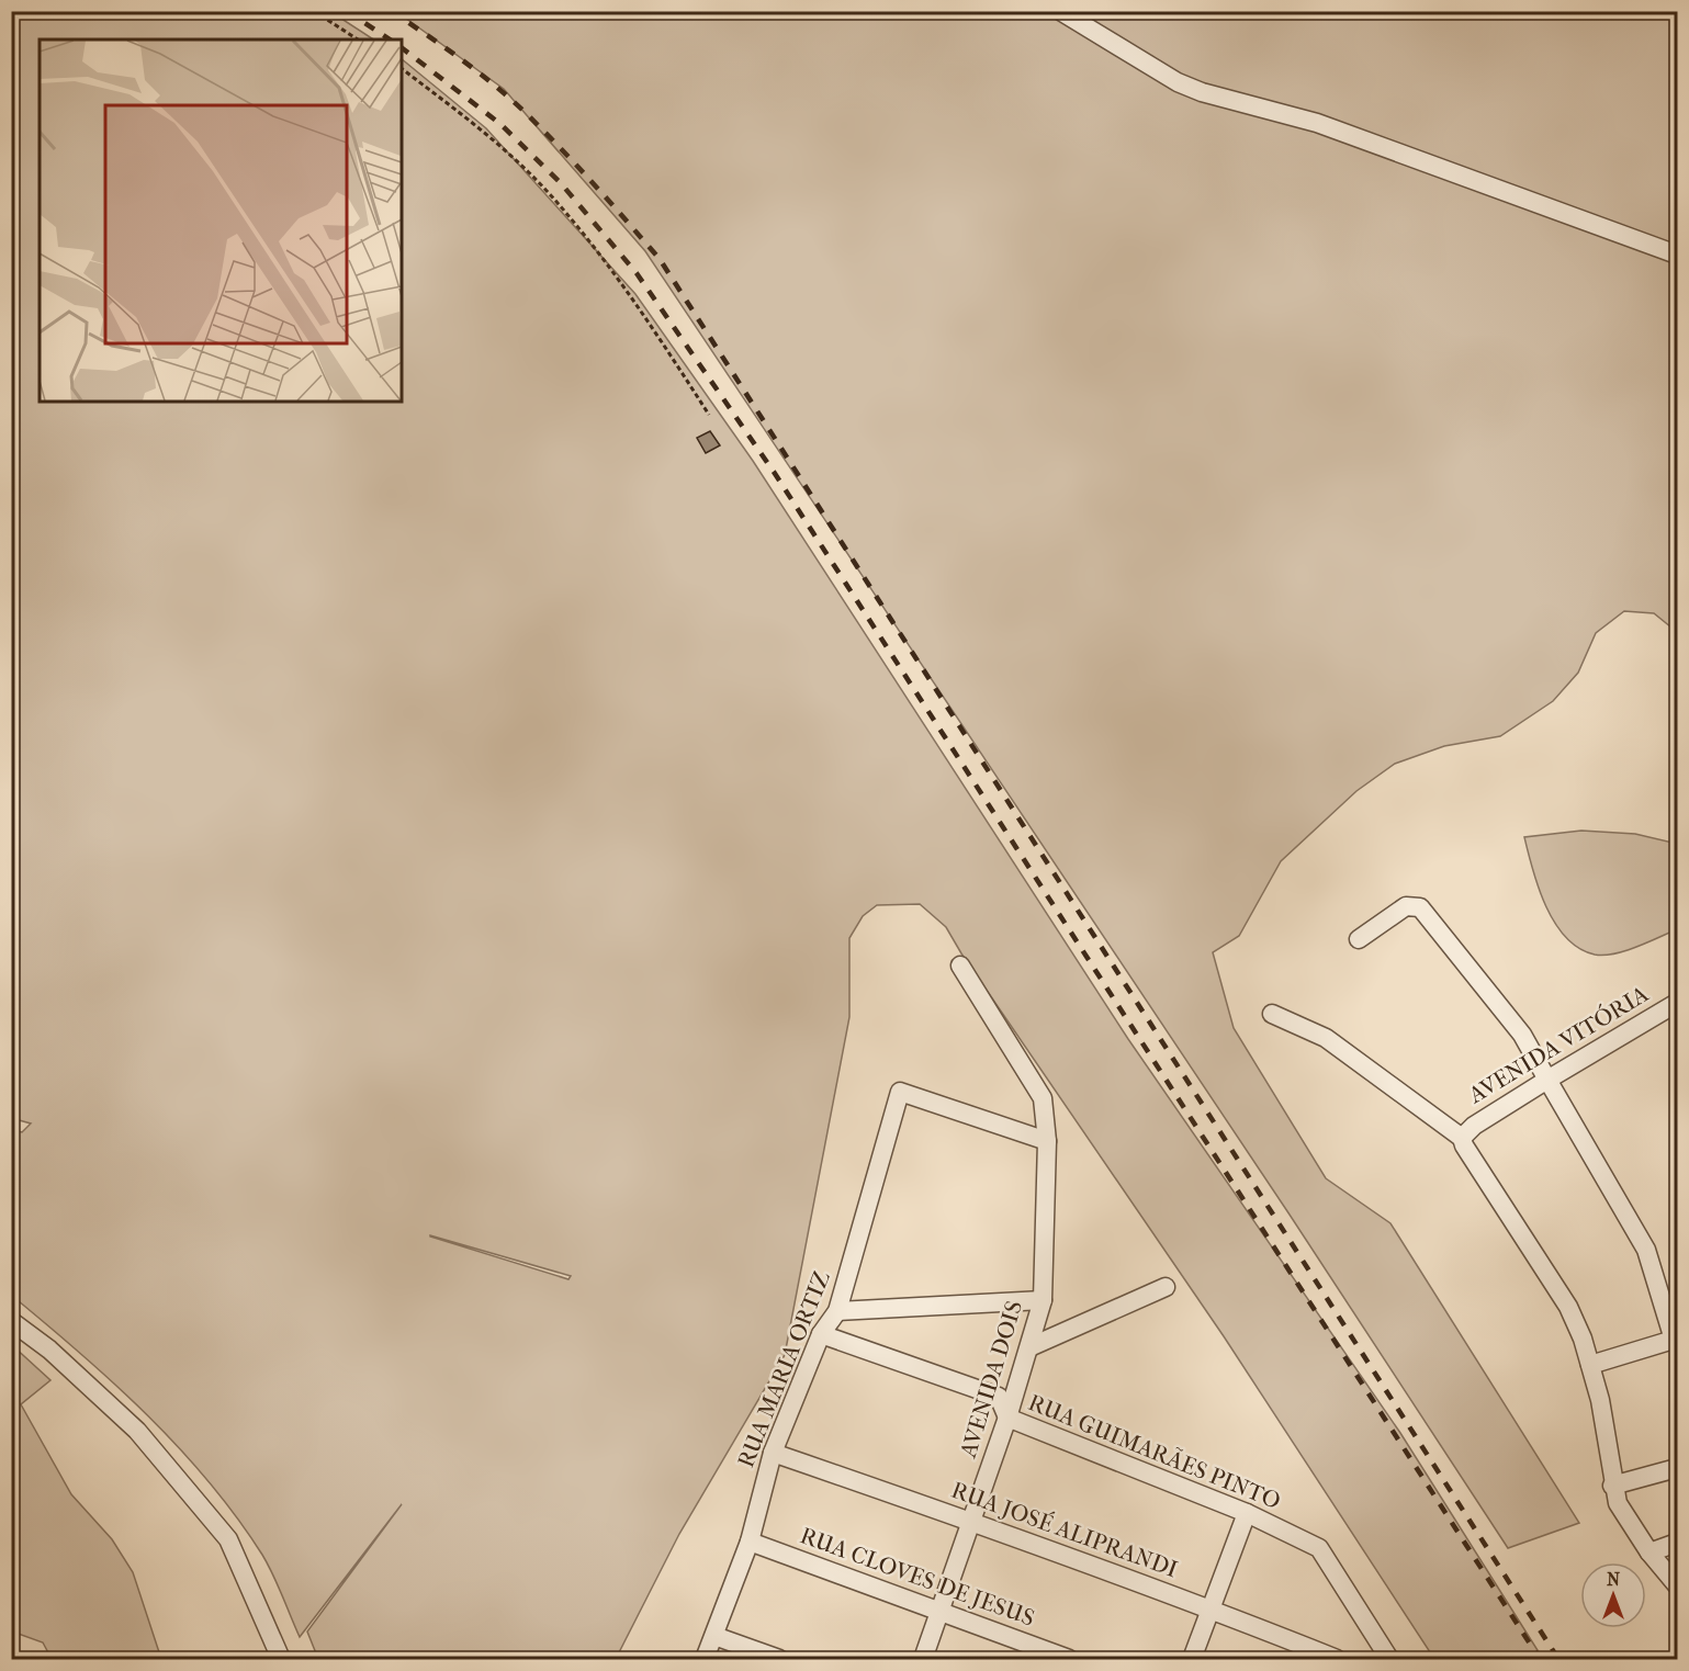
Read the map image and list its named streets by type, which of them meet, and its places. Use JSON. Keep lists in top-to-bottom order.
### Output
{
  "streets": {
    "street": [
      "AVENIDA VITÓRIA",
      "RUA MARIA ORTIZ",
      "AVENIDA DOIS",
      "RUA GUIMARÃES PINTO",
      "RUA JOSÉ ALIPRANDI",
      "RUA CLOVES DE JESUS"
    ]
  },
  "crossings": [
    ["RUA MARIA ORTIZ", "AVENIDA DOIS"],
    ["RUA MARIA ORTIZ", "RUA GUIMARÃES PINTO"],
    ["RUA MARIA ORTIZ", "RUA JOSÉ ALIPRANDI"],
    ["RUA MARIA ORTIZ", "RUA CLOVES DE JESUS"],
    ["AVENIDA DOIS", "RUA GUIMARÃES PINTO"],
    ["AVENIDA DOIS", "RUA JOSÉ ALIPRANDI"],
    ["AVENIDA DOIS", "RUA CLOVES DE JESUS"]
  ],
  "north": "top"
}
